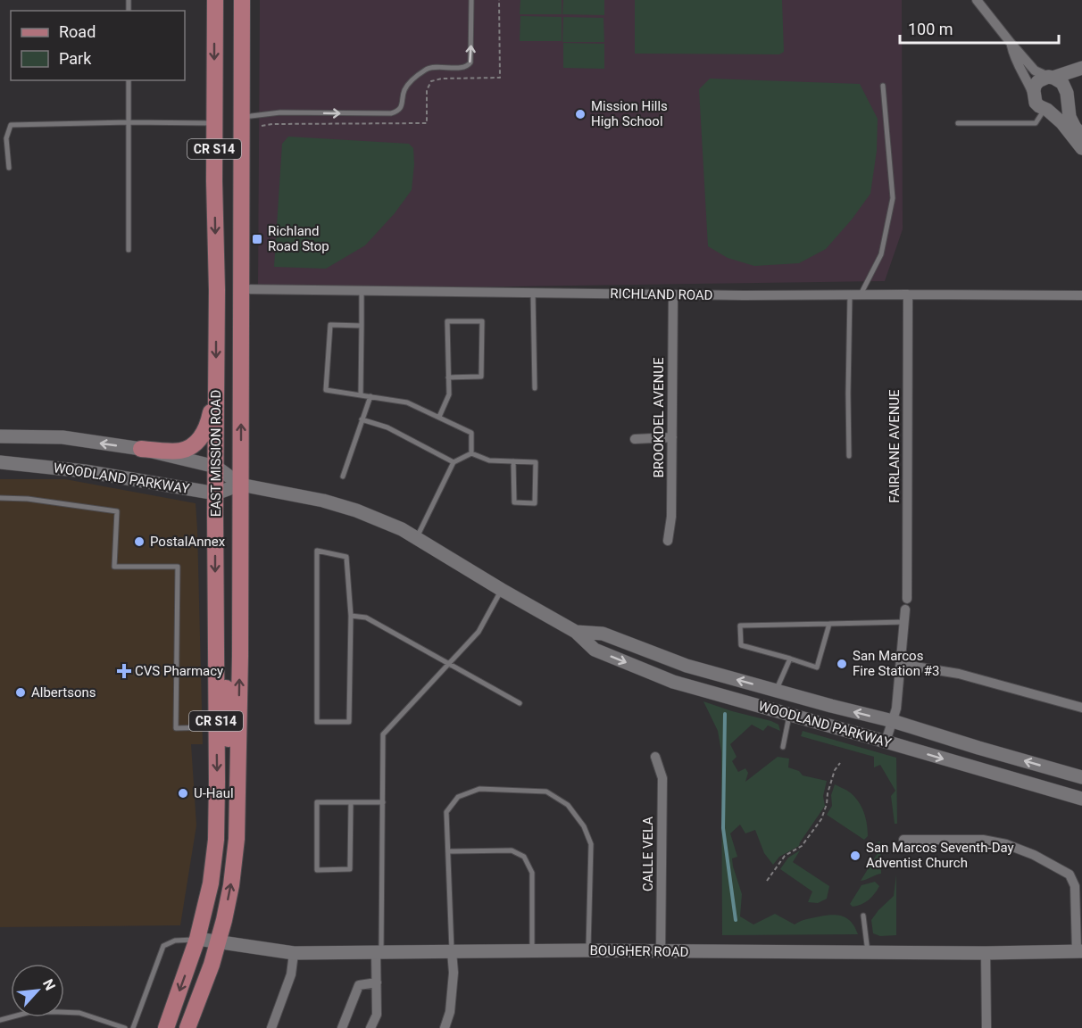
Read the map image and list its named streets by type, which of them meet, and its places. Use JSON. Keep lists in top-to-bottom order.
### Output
{
  "streets": {
    "main road": [
      "CR S14",
      "EAST MISSION ROAD",
      "WOODLAND PARKWAY",
      "BOUGHER ROAD"
    ],
    "street": [
      "RICHLAND ROAD",
      "BROOKDEL AVENUE",
      "FAIRLANE AVENUE",
      "CALLE VELA"
    ]
  },
  "crossings": [
    ["RICHLAND ROAD", "BROOKDEL AVENUE"],
    ["RICHLAND ROAD", "FAIRLANE AVENUE"],
    ["RICHLAND ROAD", "EAST MISSION ROAD"],
    ["EAST MISSION ROAD", "WOODLAND PARKWAY"],
    ["EAST MISSION ROAD", "BOUGHER ROAD"],
    ["CALLE VELA", "BOUGHER ROAD"]
  ],
  "places": {
    "other": [
      "Mission Hills High School",
      "PostalAnnex",
      "San Marcos Fire Station #3",
      "Albertsons",
      "U-Haul",
      "San Marcos Seventh-Day Adventist Church"
    ],
    "transit": ["Richland Road Stop"],
    "health": ["CVS Pharmacy"]
  },
  "legend": ["Road", "Park"],
  "scale_bar": "100 m",
  "north": "top right"
}
